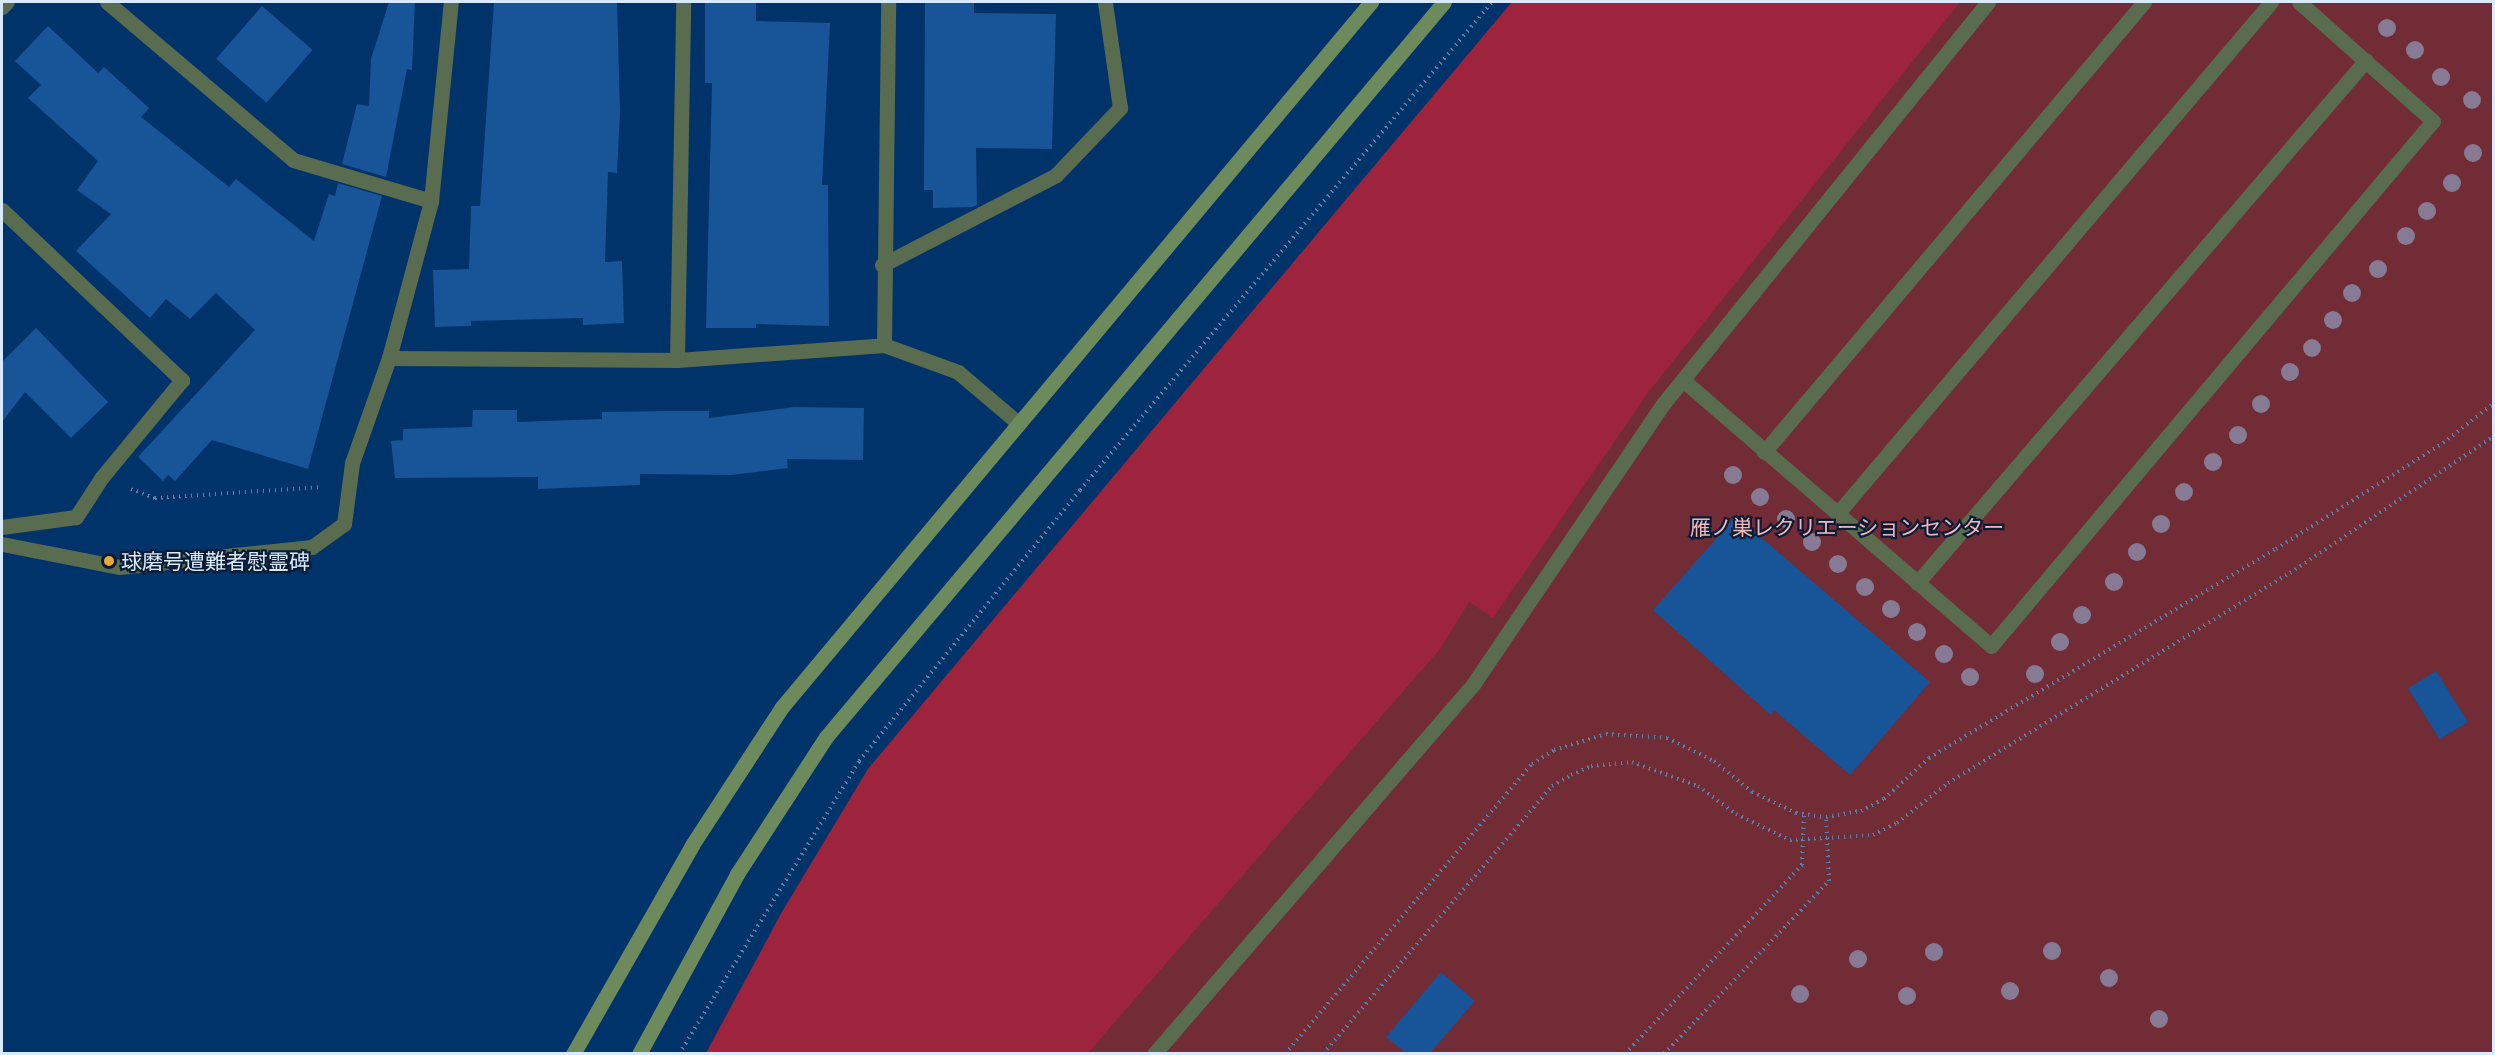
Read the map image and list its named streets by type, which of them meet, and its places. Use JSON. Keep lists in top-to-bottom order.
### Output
{
  "parks": ["雁ノ巣レクリエーションセンター"],
  "places": ["球磨号遭難者慰霊碑"]
}
